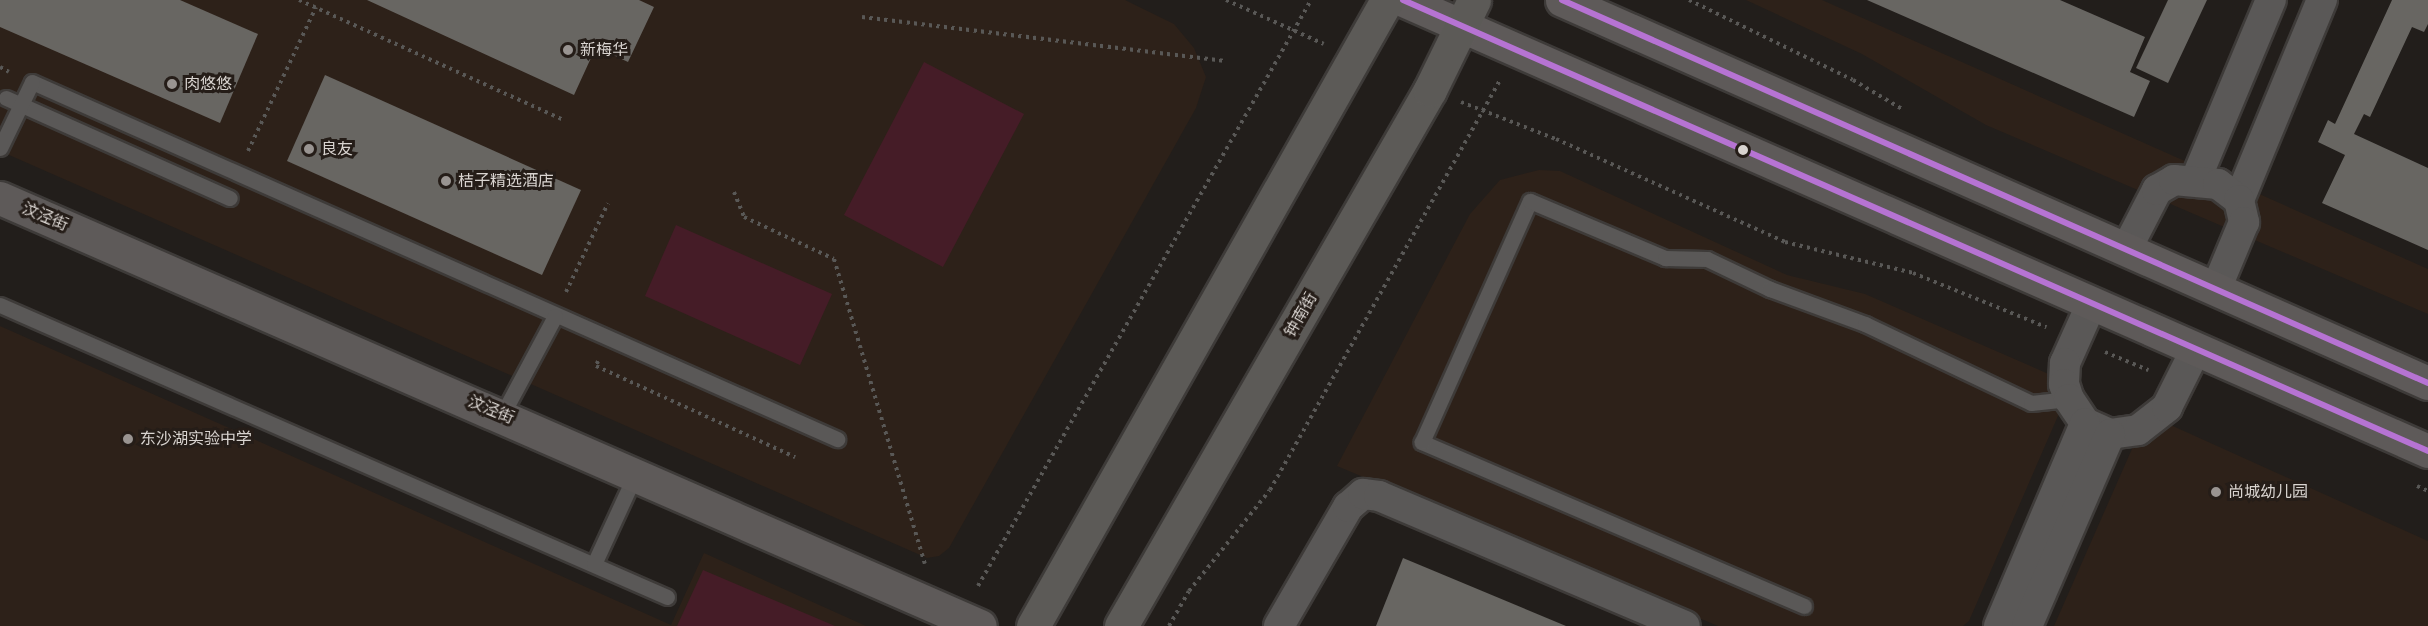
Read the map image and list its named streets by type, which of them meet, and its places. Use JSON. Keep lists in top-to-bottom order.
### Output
{
  "streets": {
    "main road": ["汶泾街", "钟南街"]
  },
  "places": [
    "新梅华",
    "肉悠悠",
    "良友",
    "桔子精选酒店",
    "东沙湖实验中学",
    "尚城幼儿园"
  ]
}
